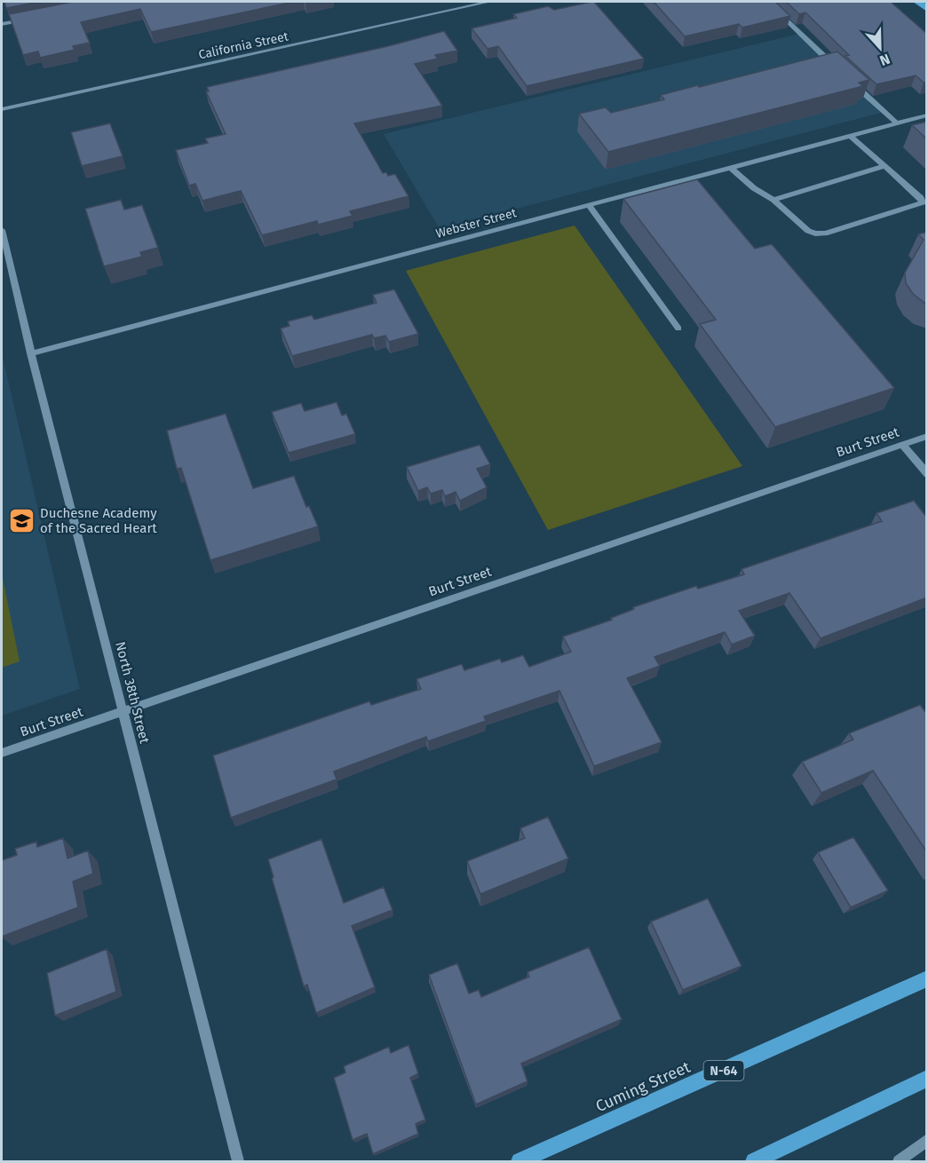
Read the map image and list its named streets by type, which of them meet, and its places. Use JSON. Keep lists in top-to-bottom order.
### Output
{
  "streets": {
    "main road": ["N-64", "Cuming Street"],
    "street": [
      "California Street",
      "Webster Street",
      "Burt Street",
      "North 38th Street"
    ]
  },
  "crossings": [
    ["Webster Street", "North 38th Street"],
    ["Burt Street", "North 38th Street"]
  ],
  "places": {
    "school or university": ["Duchesne Academy of the Sacred Heart"]
  },
  "north": "bottom"
}
